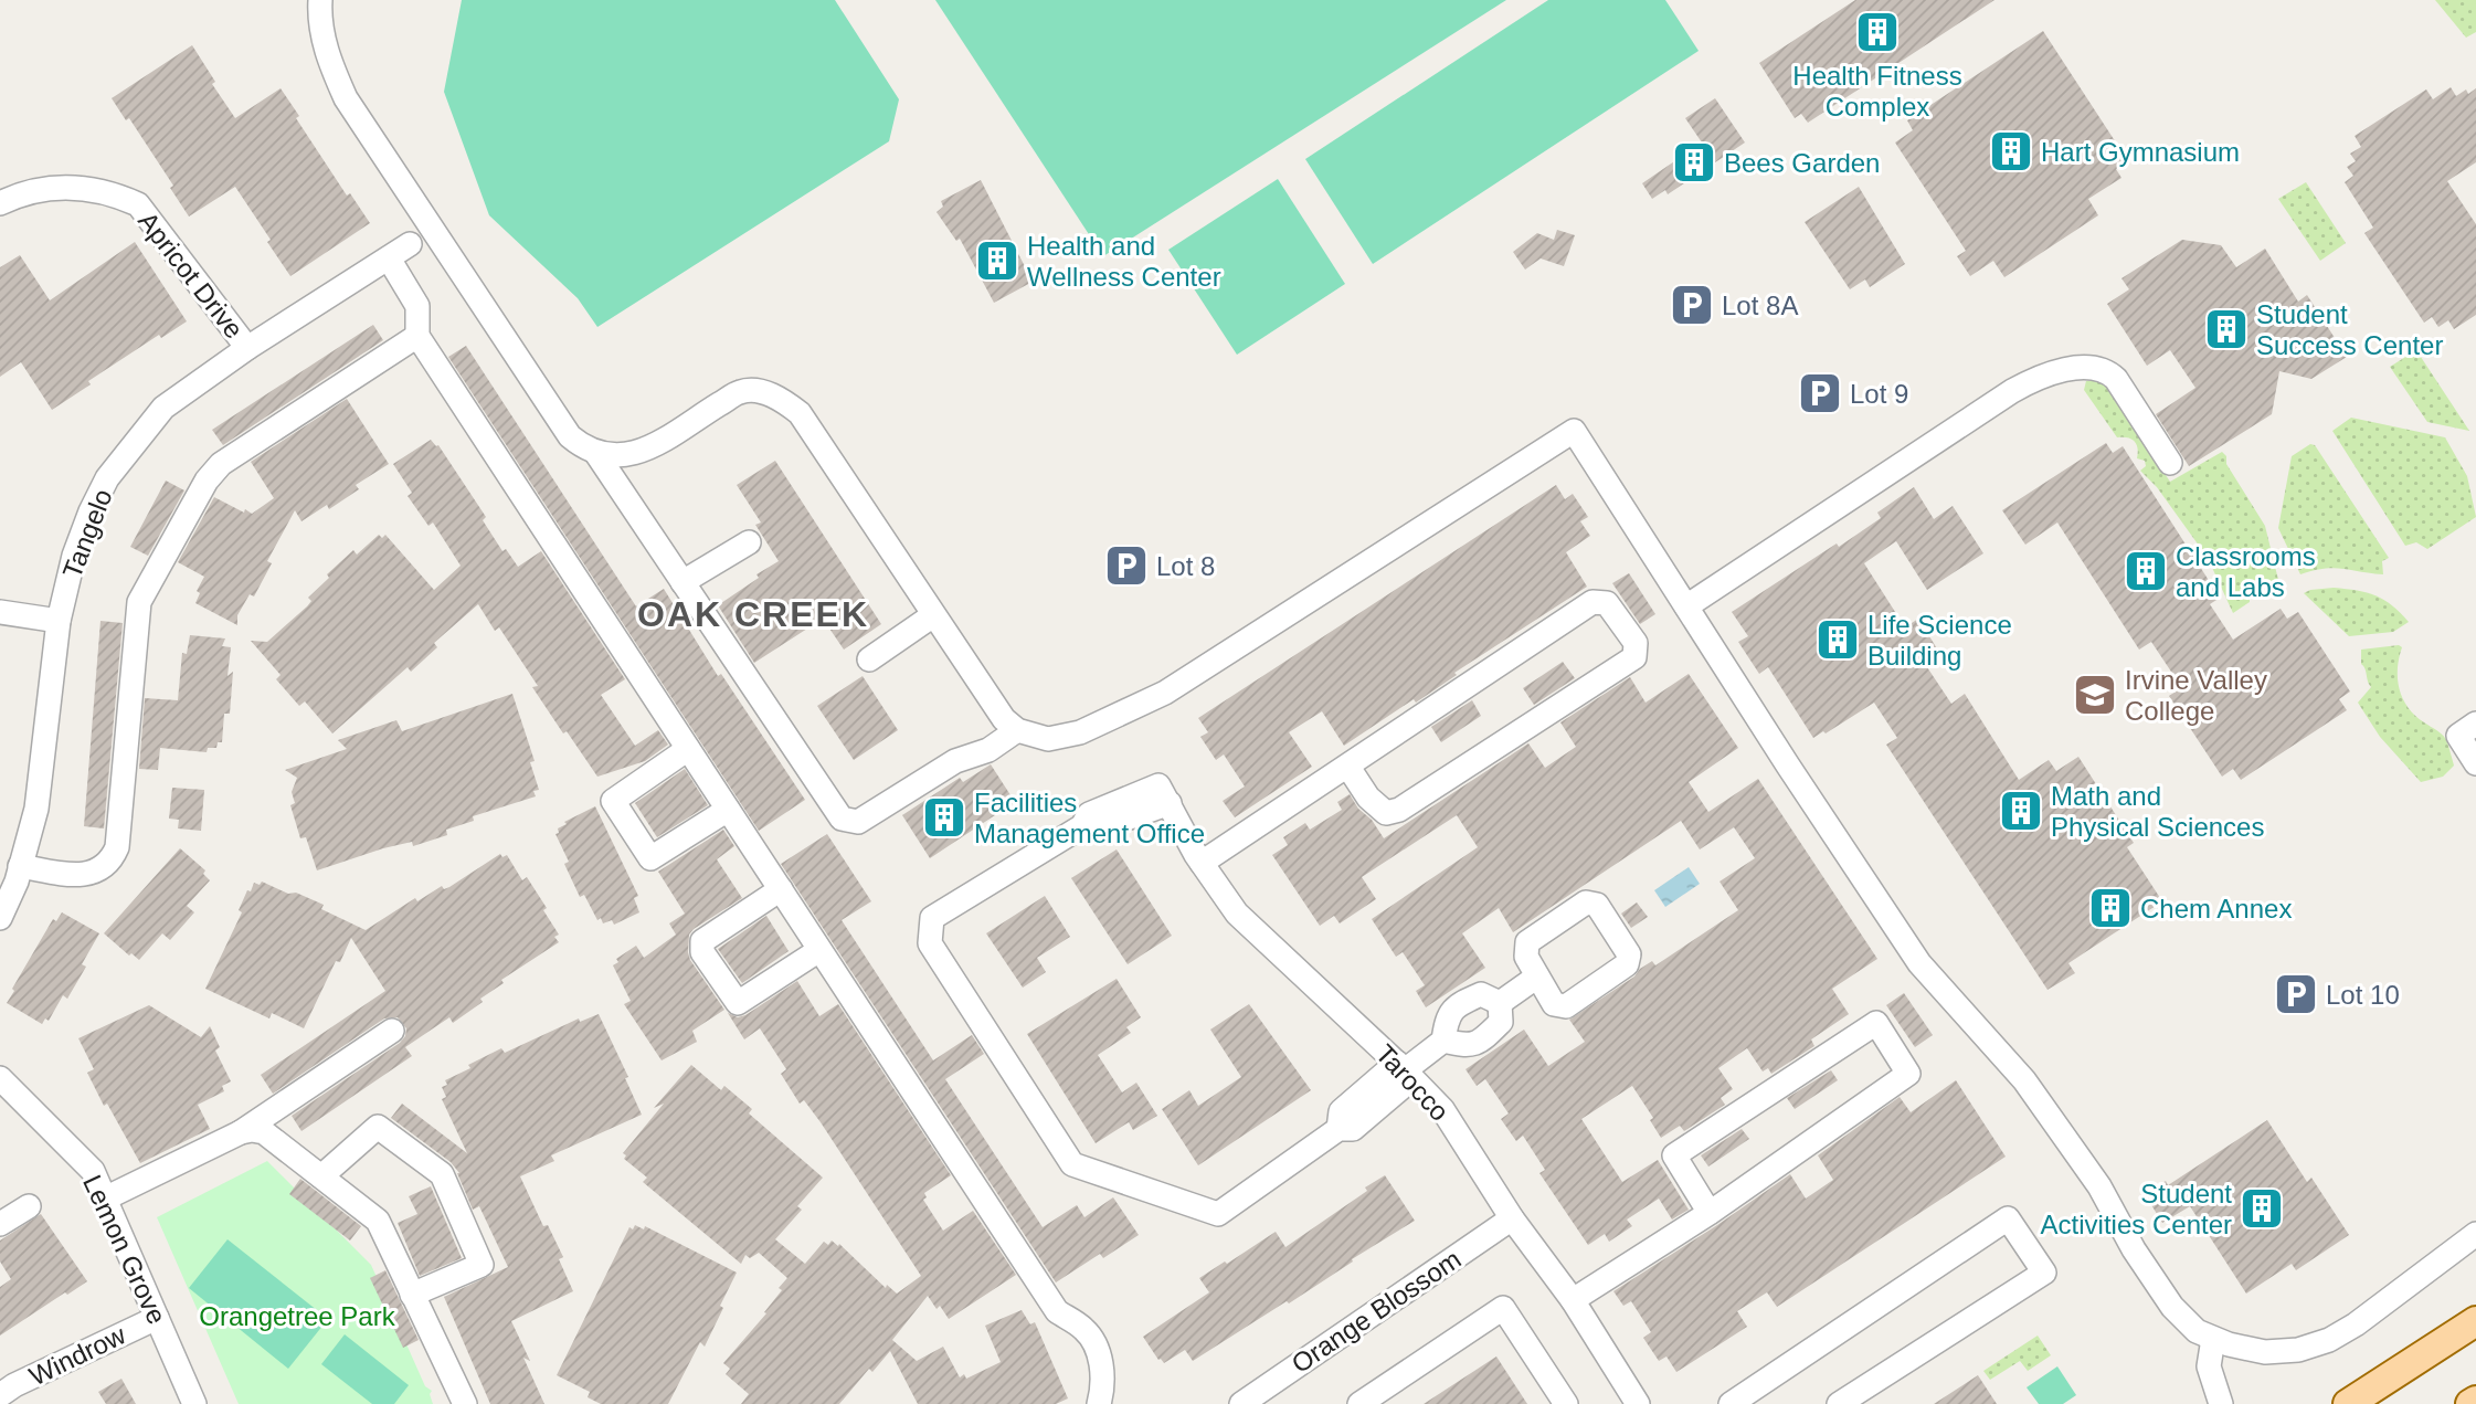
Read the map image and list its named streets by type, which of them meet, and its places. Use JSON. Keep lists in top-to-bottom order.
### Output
{
  "streets": {
    "street": [
      "Apricot Drive",
      "Tangelo",
      "Tarocco",
      "Lemon Grove",
      "Orange Blossom",
      "Windrow"
    ]
  },
  "crossings": [
    ["Apricot Drive", "Tangelo"],
    ["Tarocco", "Orange Blossom"],
    ["Lemon Grove", "Windrow"]
  ],
  "districts": ["OAK CREEK"],
  "parks": ["Orangetree Park"],
  "places": {
    "building": [
      "Health Fitness Complex",
      "Hart Gymnasium",
      "Bees Garden",
      "Health and Wellness Center",
      "Student Success Center",
      "Classrooms and Labs",
      "Life Science Building",
      "Math and Physical Sciences",
      "Facilities Management Office",
      "Chem Annex",
      "Student Activities Center"
    ],
    "parking": [
      "Lot 8A",
      "Lot 9",
      "Lot 8",
      "Lot 10"
    ],
    "school or university": ["Irvine Valley College"]
  }
}
